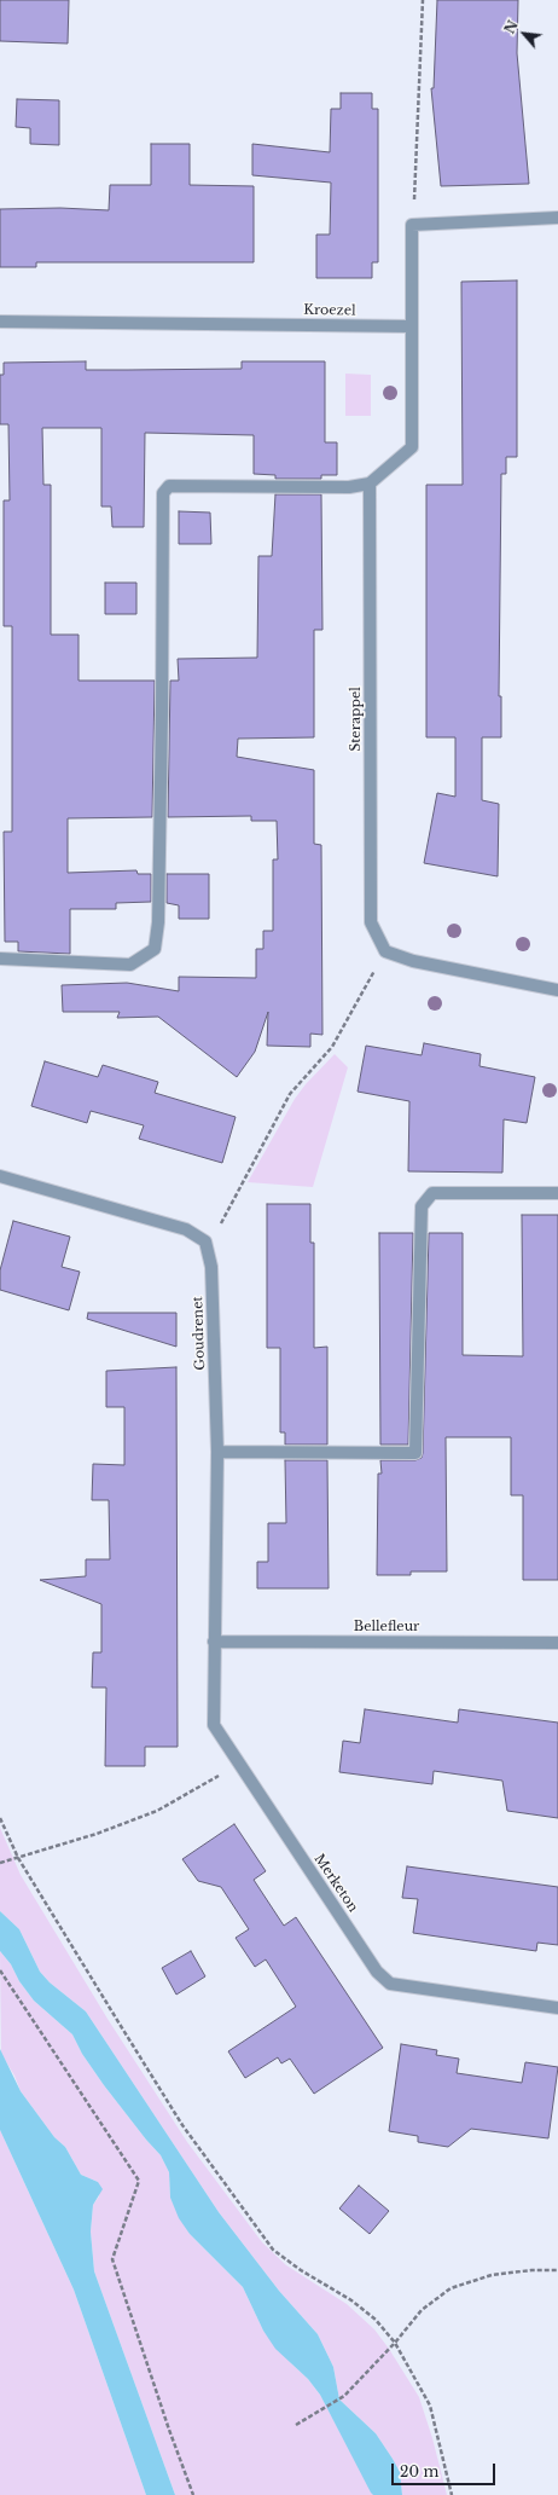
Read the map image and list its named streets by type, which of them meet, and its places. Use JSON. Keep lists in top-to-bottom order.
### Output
{
  "streets": {
    "street": [
      "Kroezel",
      "Sterappel",
      "Goudrenet",
      "Bellefleur",
      "Merketon"
    ]
  },
  "crossings": [
    ["Goudrenet", "Bellefleur"],
    ["Goudrenet", "Merketon"],
    ["Bellefleur", "Merketon"]
  ],
  "scale_bar": "20 m",
  "north": "top left"
}
